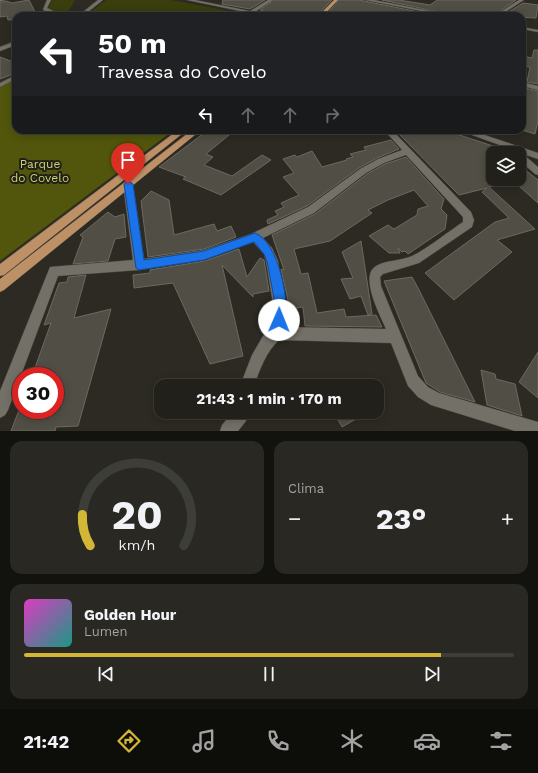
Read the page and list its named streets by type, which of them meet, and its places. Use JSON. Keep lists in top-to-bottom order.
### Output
{
  "parks": ["Parque do Covelo"],
  "page": {
    "turn": ["50 m", "Travessa do Covelo"],
    "limit": "30",
    "trip": "21:43 · 1 min · 170 m",
    "tile": "Clima",
    "heat": ["−", "23°", "+"],
    "song": ["Golden Hour", "Lumen"],
    "tabs": "21:42",
    "gauge": ["20", "km/h"]
  }
}
